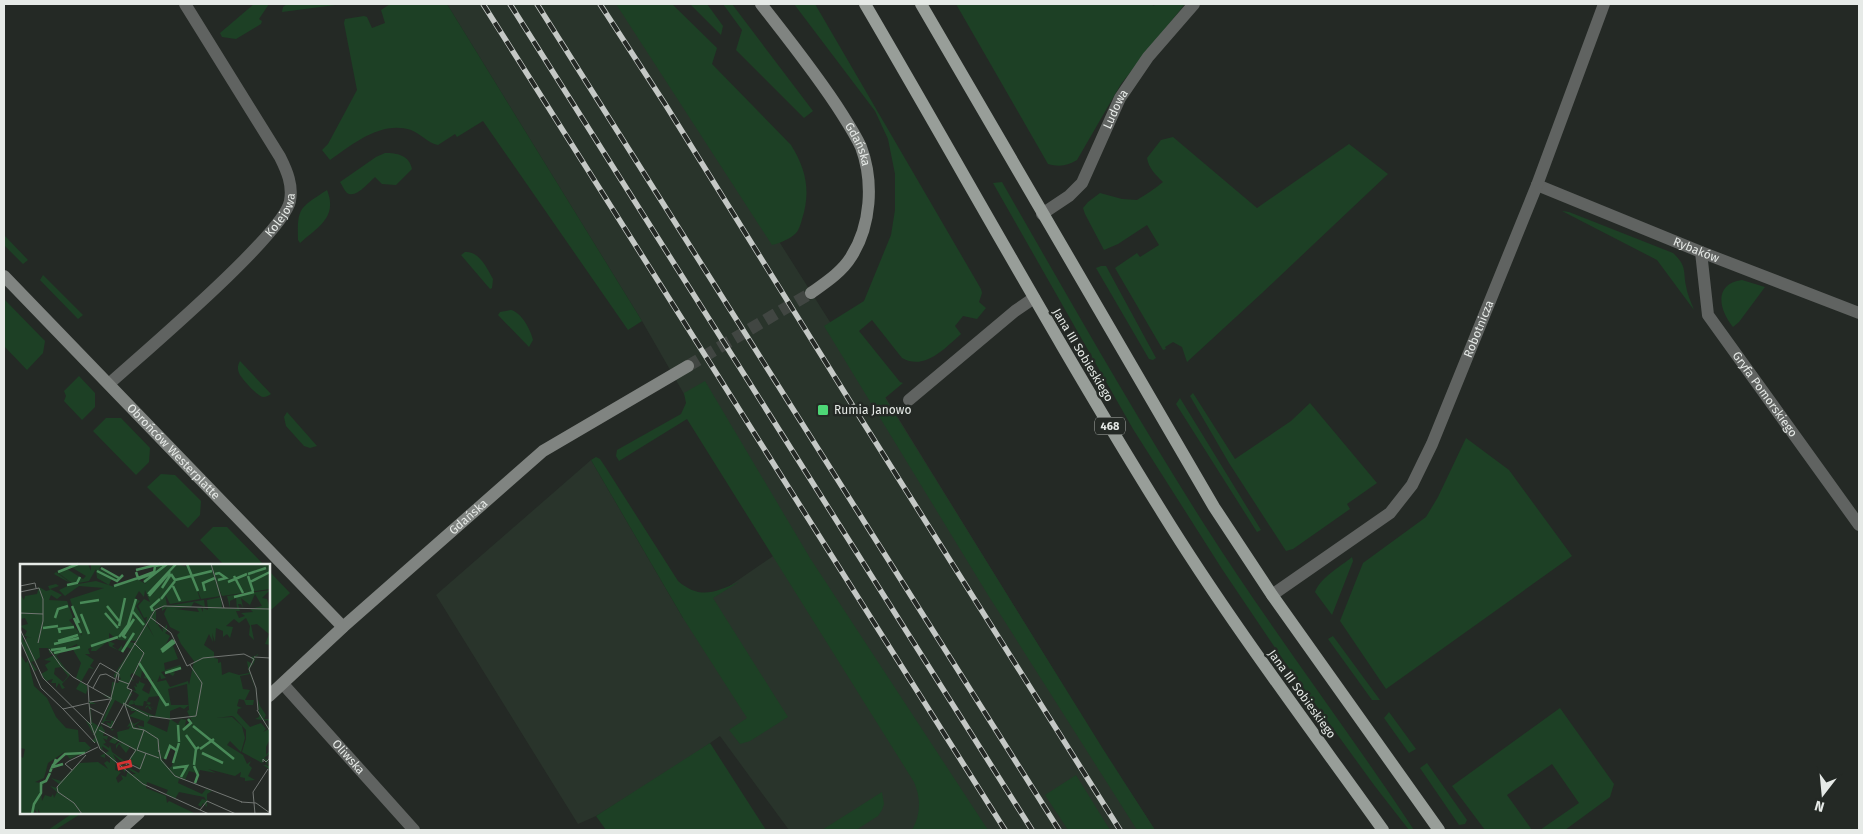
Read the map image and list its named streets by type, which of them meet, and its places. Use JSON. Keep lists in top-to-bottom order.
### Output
{
  "streets": {
    "main road": [
      "Gdańska",
      "Jana III Sobieskiego",
      "468",
      "Obrońców Westerplatte"
    ],
    "street": [
      "Ludowa",
      "Kolejowa",
      "Rybaków",
      "Robotnicza",
      "Gryfa Pomorskiego",
      "Oliwska"
    ]
  },
  "crossings": [
    ["Gdańska", "Obrońców Westerplatte"],
    ["Gdańska", "Oliwska"],
    ["Kolejowa", "Obrońców Westerplatte"],
    ["Rybaków", "Robotnicza"],
    ["Rybaków", "Gryfa Pomorskiego"]
  ],
  "places": {
    "transit": ["Rumia Janowo"]
  },
  "north": "bottom"
}
